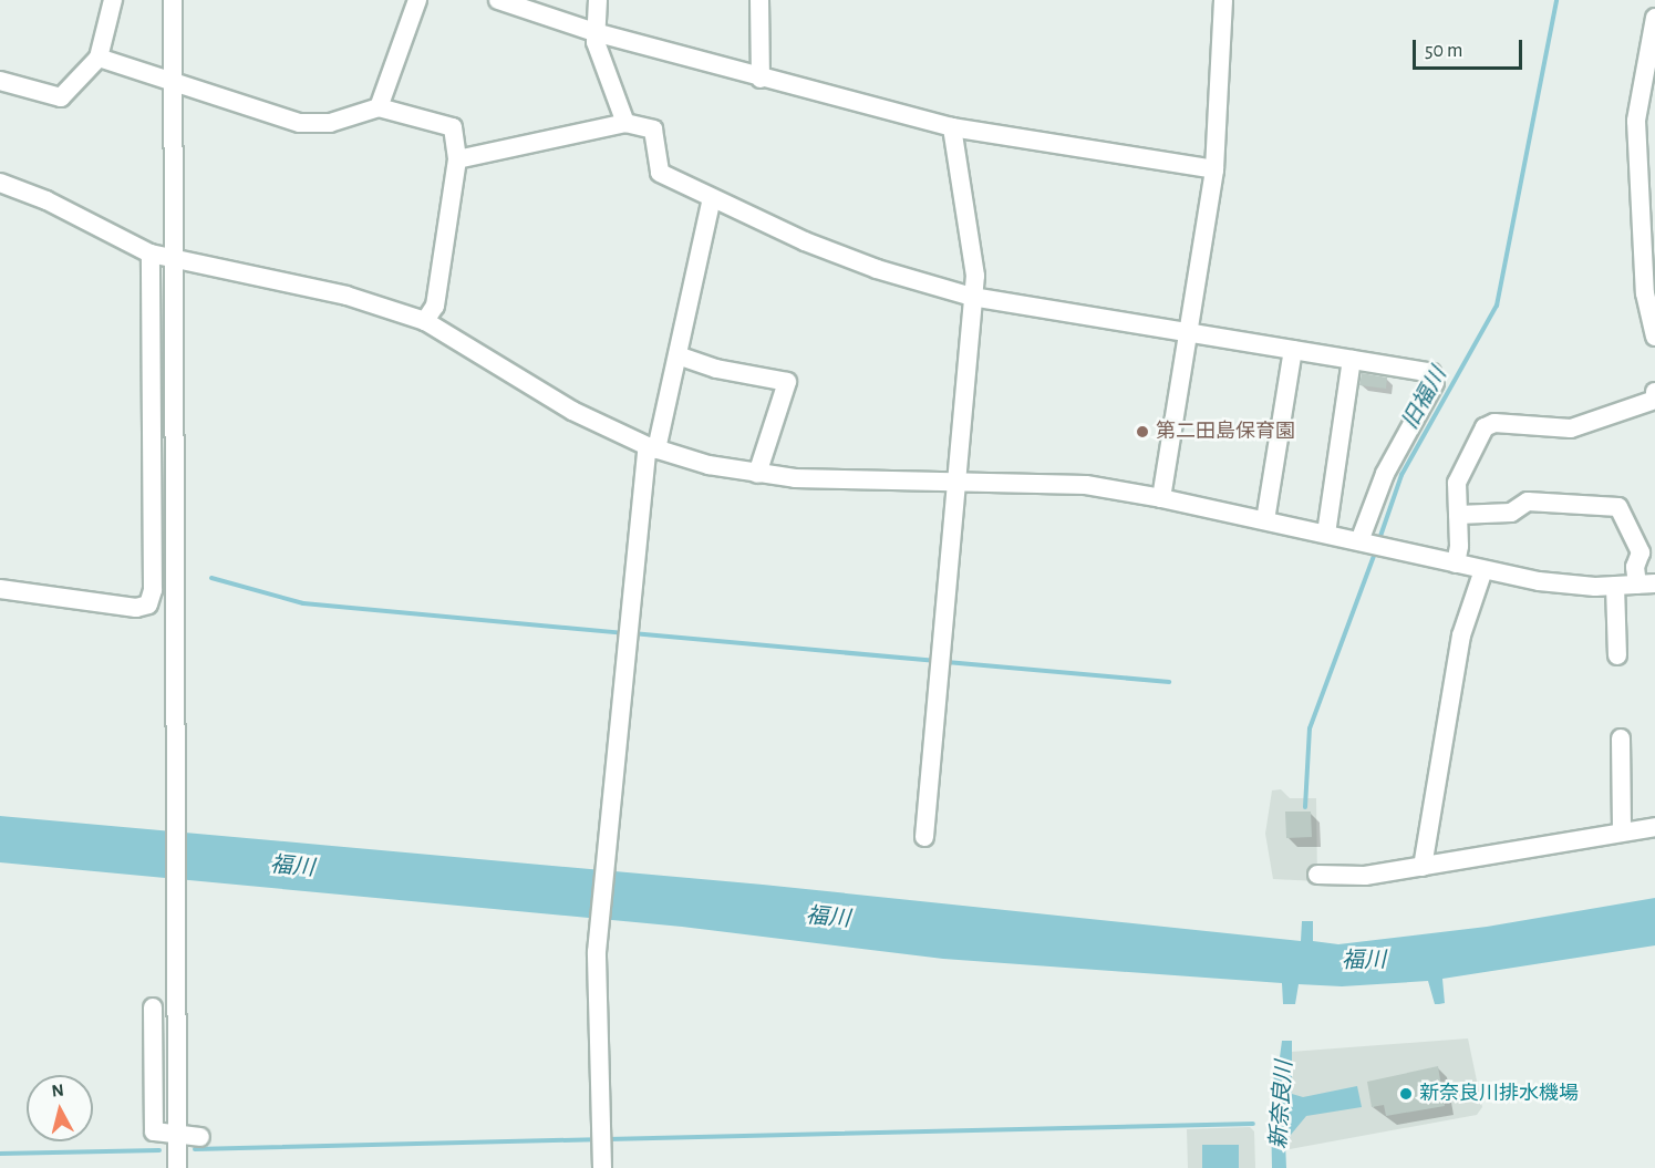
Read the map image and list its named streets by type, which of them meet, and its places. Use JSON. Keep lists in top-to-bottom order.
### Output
{
  "water": ["旧福川", "福川", "新奈良川"],
  "places": ["第二田島保育園", "新奈良川排水機場"],
  "scale_bar": "50 m",
  "north": "top"
}
